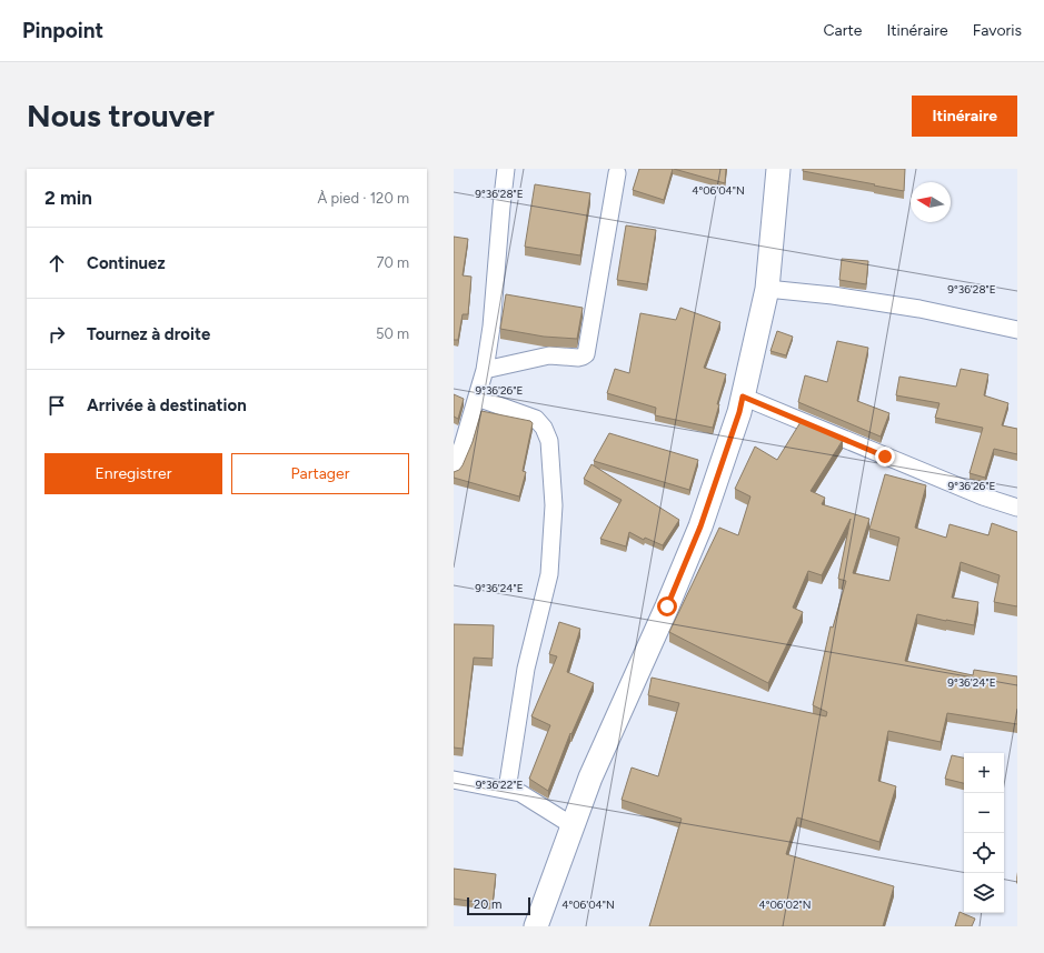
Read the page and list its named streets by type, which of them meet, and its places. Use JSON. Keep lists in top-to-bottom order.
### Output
{
  "scale_bar": "20 m",
  "north": "left",
  "page": {
    "header": "Pinpoint",
    "nav": ["Carte", "Itinéraire", "Favoris"],
    "buttons": [
      "Itinéraire",
      ["Enregistrer", "Partager"]
    ],
    "title": "Nous trouver",
    "heading": ["2 min", "À pied · 120 m"],
    "list": [
      ["Continuez", "70 m"],
      ["Tournez à droite", "50 m"],
      "Arrivée à destination"
    ],
    "map_buttons": ["+", "−"],
    "scale": "20 m"
  },
  "coordinates": [
    "4°06'04\"N",
    "9°36'28\"E",
    "9°36'26\"E",
    "9°36'24\"E",
    "9°36'22\"E",
    "4°06'02\"N"
  ]
}
